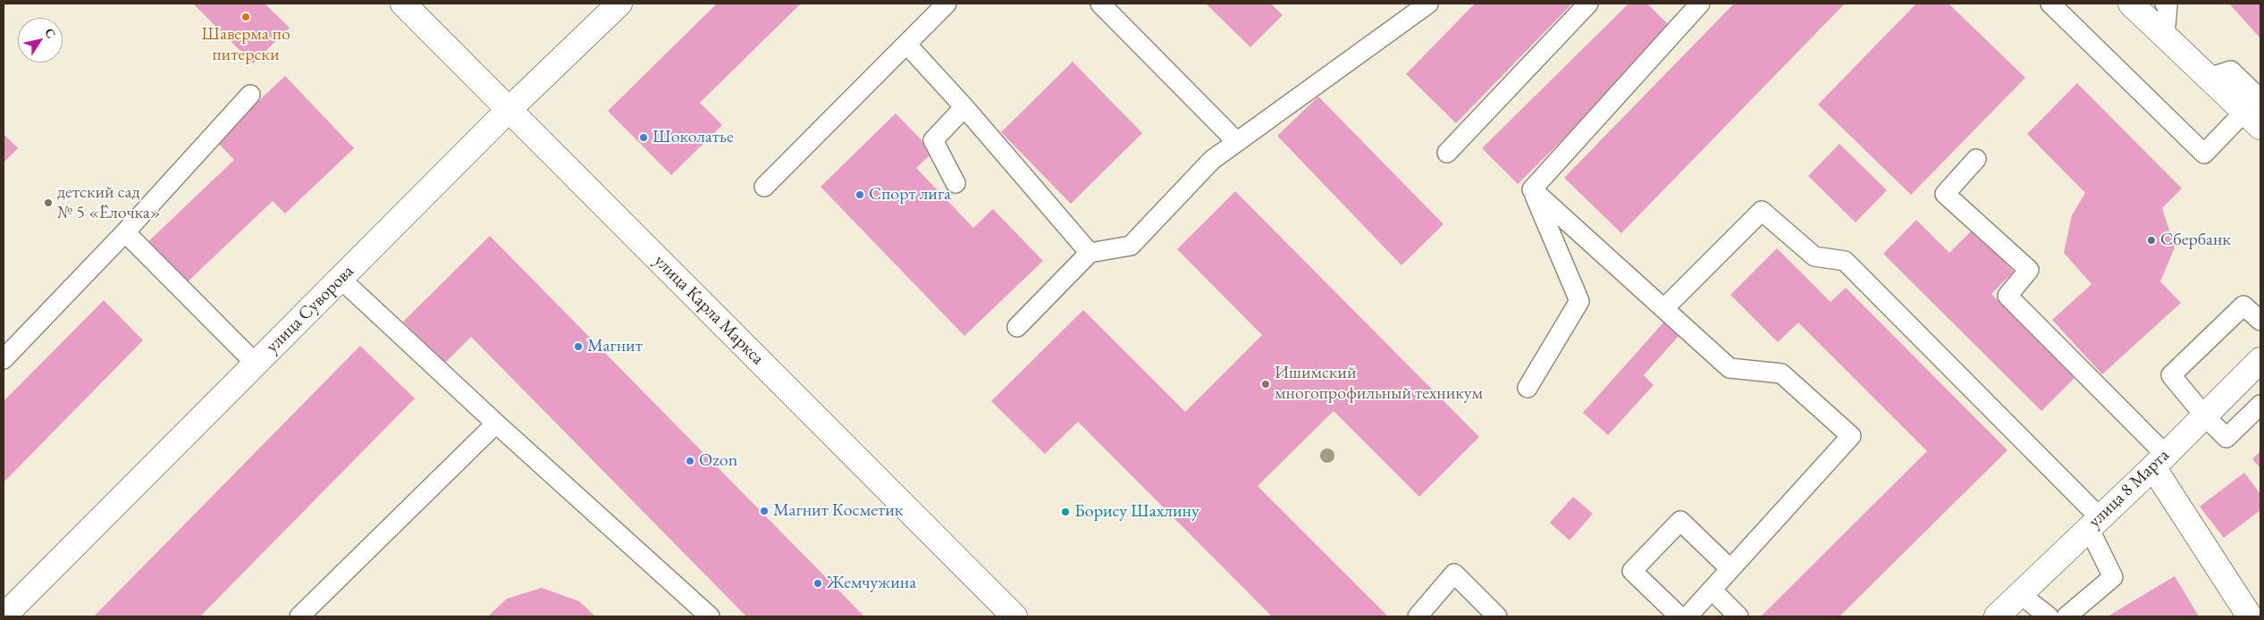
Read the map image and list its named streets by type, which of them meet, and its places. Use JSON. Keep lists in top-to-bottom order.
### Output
{
  "streets": {
    "street": ["улица Суворова", "улица Карла Маркса", "улица 8 Марта"]
  },
  "crossings": [
    ["улица Суворова", "улица Карла Маркса"]
  ],
  "places": [
    "Шаверма по питерски",
    "Шоколатье",
    "Спорт лига",
    "детский сад № 5 «Ёлочка»",
    "Сбербанк",
    "Магнит",
    "Ишимский многопрофильный техникум",
    "Ozon",
    "Магнит Косметик",
    "Борису Шахлину",
    "Жемчужина"
  ],
  "north": "top right"
}
